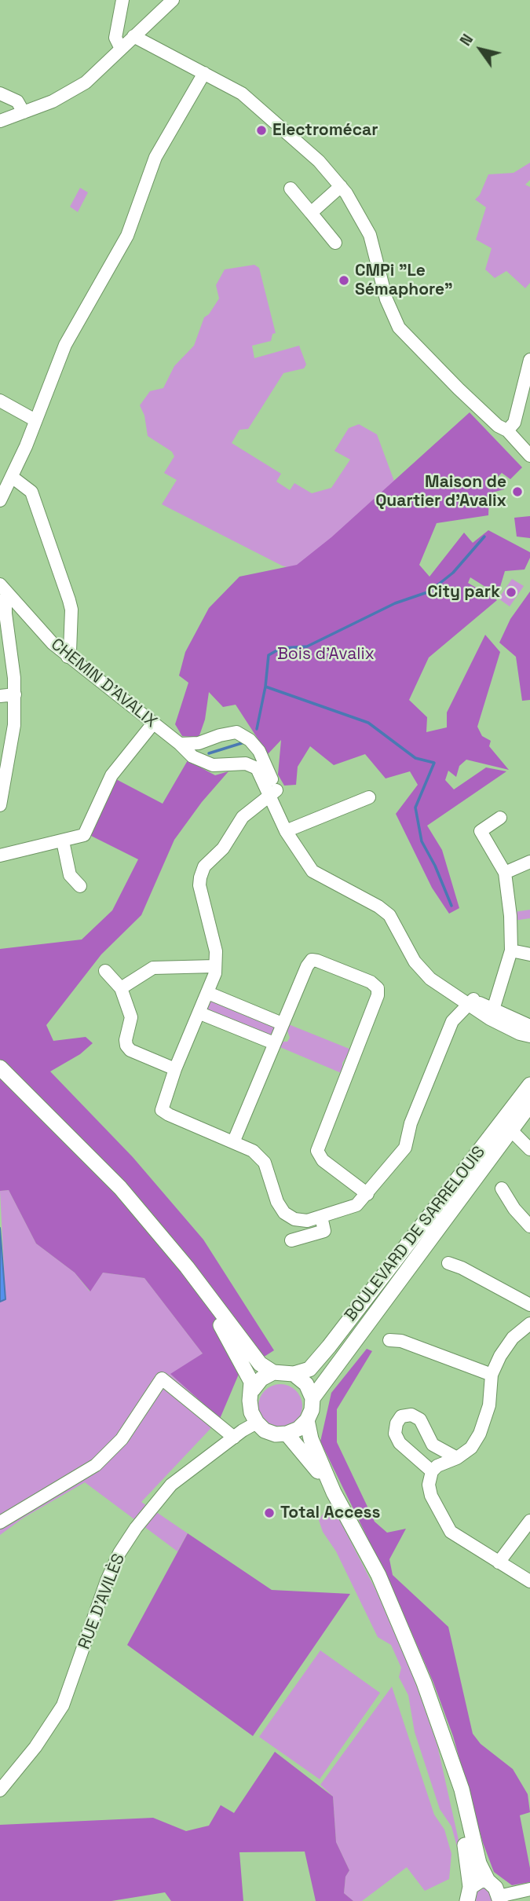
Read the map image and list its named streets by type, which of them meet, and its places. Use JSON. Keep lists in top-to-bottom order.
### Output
{
  "streets": {
    "main road": ["BOULEVARD DE SARRELOUIS"],
    "street": ["CHEMIN D'AVALIX", "RUE D'AVILÈS"]
  },
  "crossings": [
    ["BOULEVARD DE SARRELOUIS", "RUE D'AVILÈS"]
  ],
  "parks": ["Bois d'Avalix"],
  "places": [
    "Electromécar",
    "CMPi \"Le Sémaphore\"",
    "Maison de Quartier d'Avalix",
    "City park",
    "Total Access"
  ],
  "north": "top left"
}
